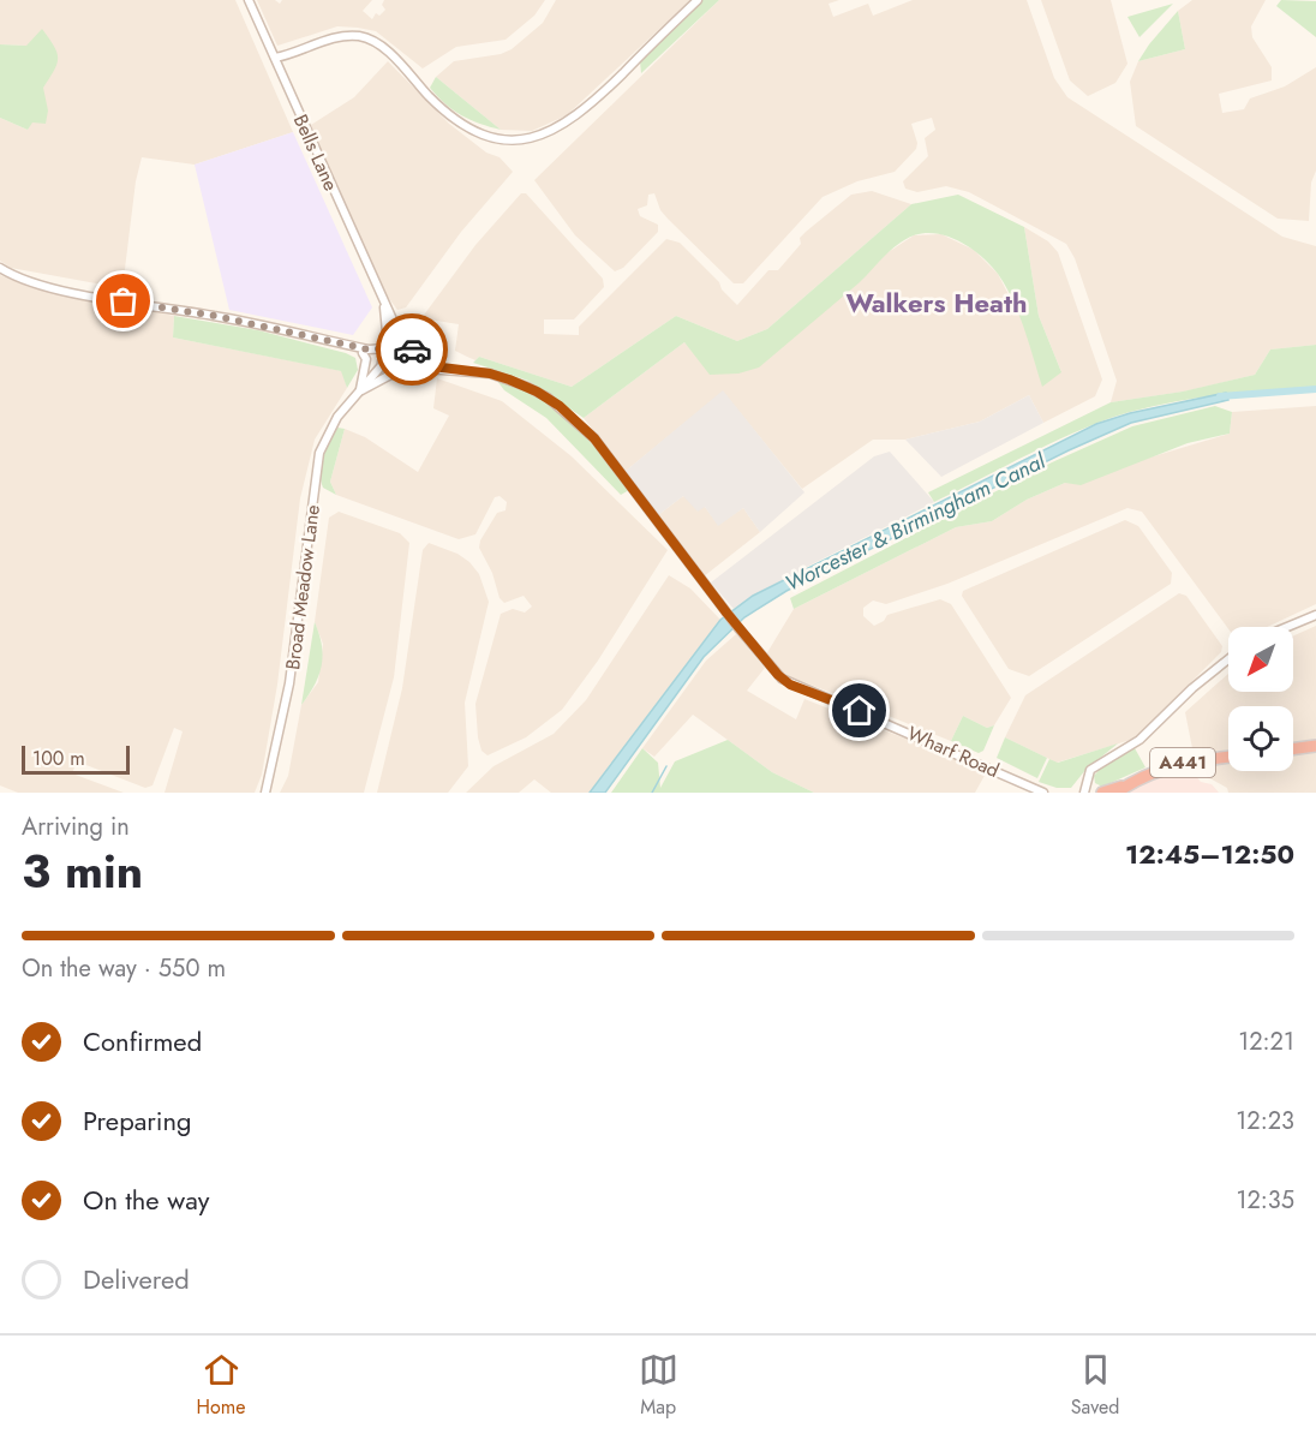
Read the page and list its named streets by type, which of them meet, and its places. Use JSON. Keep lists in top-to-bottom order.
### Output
{
  "streets": {
    "highway": ["A441"],
    "street": ["Bells Lane", "Broad Meadow Lane", "Wharf Road"]
  },
  "crossings": [
    ["Bells Lane", "Broad Meadow Lane"],
    ["Bells Lane", "Wharf Road"],
    ["Broad Meadow Lane", "Wharf Road"]
  ],
  "districts": ["Walkers Heath"],
  "water": ["Worcester & Birmingham Canal"],
  "scale_bar": "100 m",
  "north": "bottom left",
  "page": {
    "scale": "100 m",
    "heading": ["3 min", "Arriving in", "12:45–12:50"],
    "bar": "On the way · 550 m",
    "list": [
      ["Confirmed", "12:21"],
      ["Preparing", "12:23"],
      ["On the way", "12:35"],
      "Delivered"
    ],
    "tabs": ["Home", "Map", "Saved"]
  }
}
